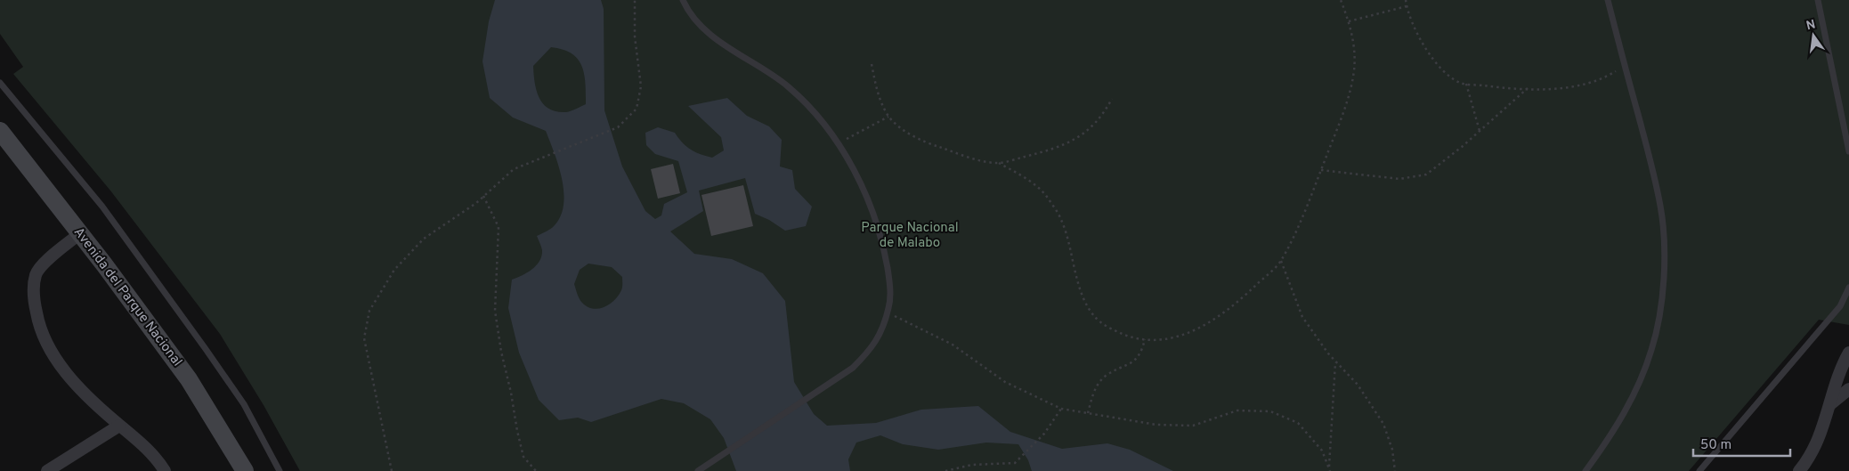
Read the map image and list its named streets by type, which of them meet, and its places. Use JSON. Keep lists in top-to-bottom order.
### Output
{
  "streets": {
    "street": ["Avenida del Parque Nacional"]
  },
  "parks": ["Parque Nacional de Malabo"],
  "scale_bar": "50 m",
  "north": "top"
}
